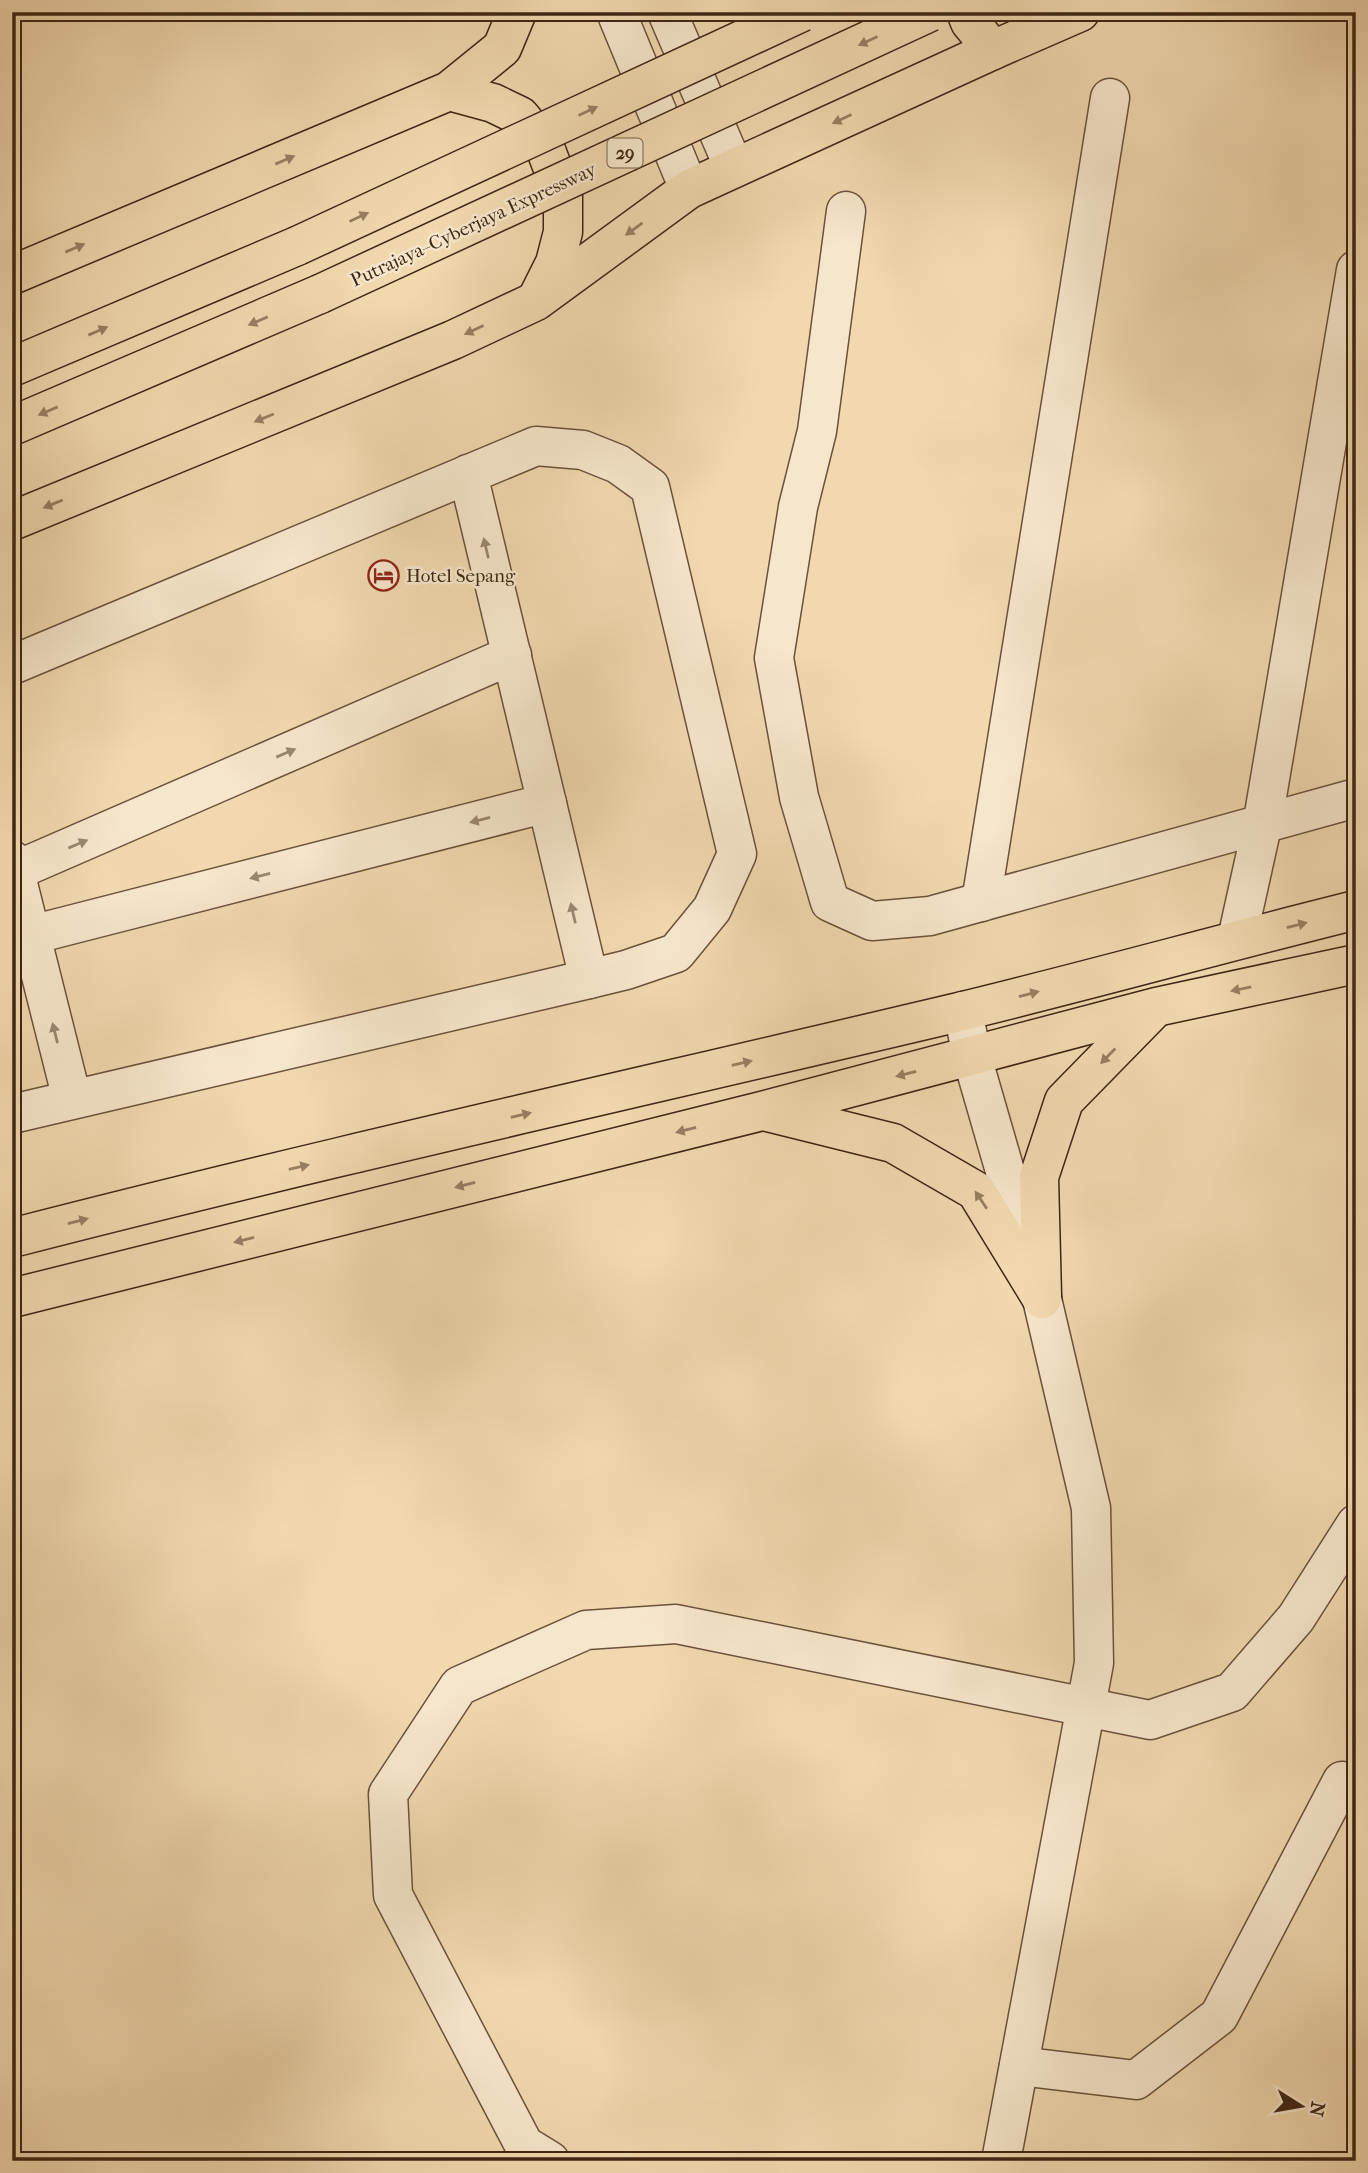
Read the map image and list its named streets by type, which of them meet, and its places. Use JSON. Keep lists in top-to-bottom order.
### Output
{
  "streets": {
    "main road": ["29", "Putrajaya–Cyberjaya Expressway"]
  },
  "places": {
    "hotel": ["Hotel Sepang"]
  },
  "north": "right"
}
